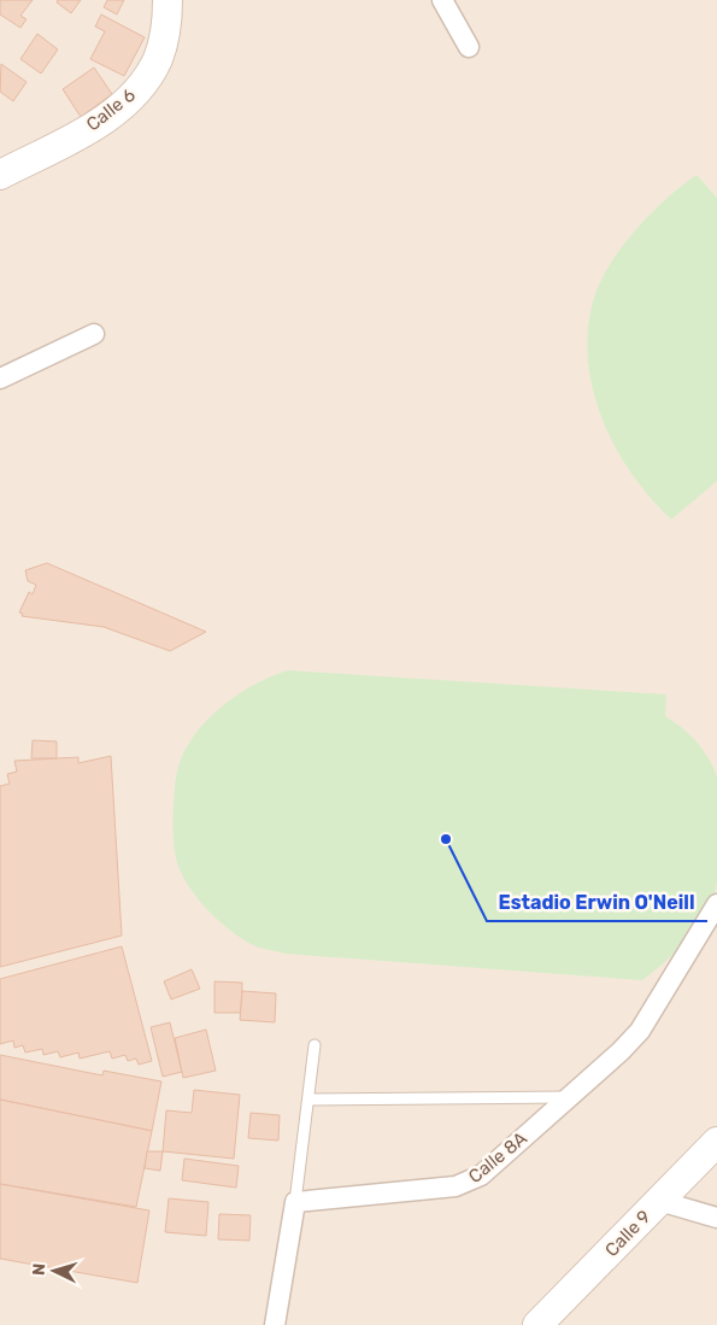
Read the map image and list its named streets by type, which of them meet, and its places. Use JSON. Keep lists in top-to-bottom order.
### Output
{
  "streets": {
    "street": ["Calle 6", "Calle 8A", "Calle 9"]
  },
  "places": ["Estadio Erwin O'Neill"],
  "north": "left"
}
